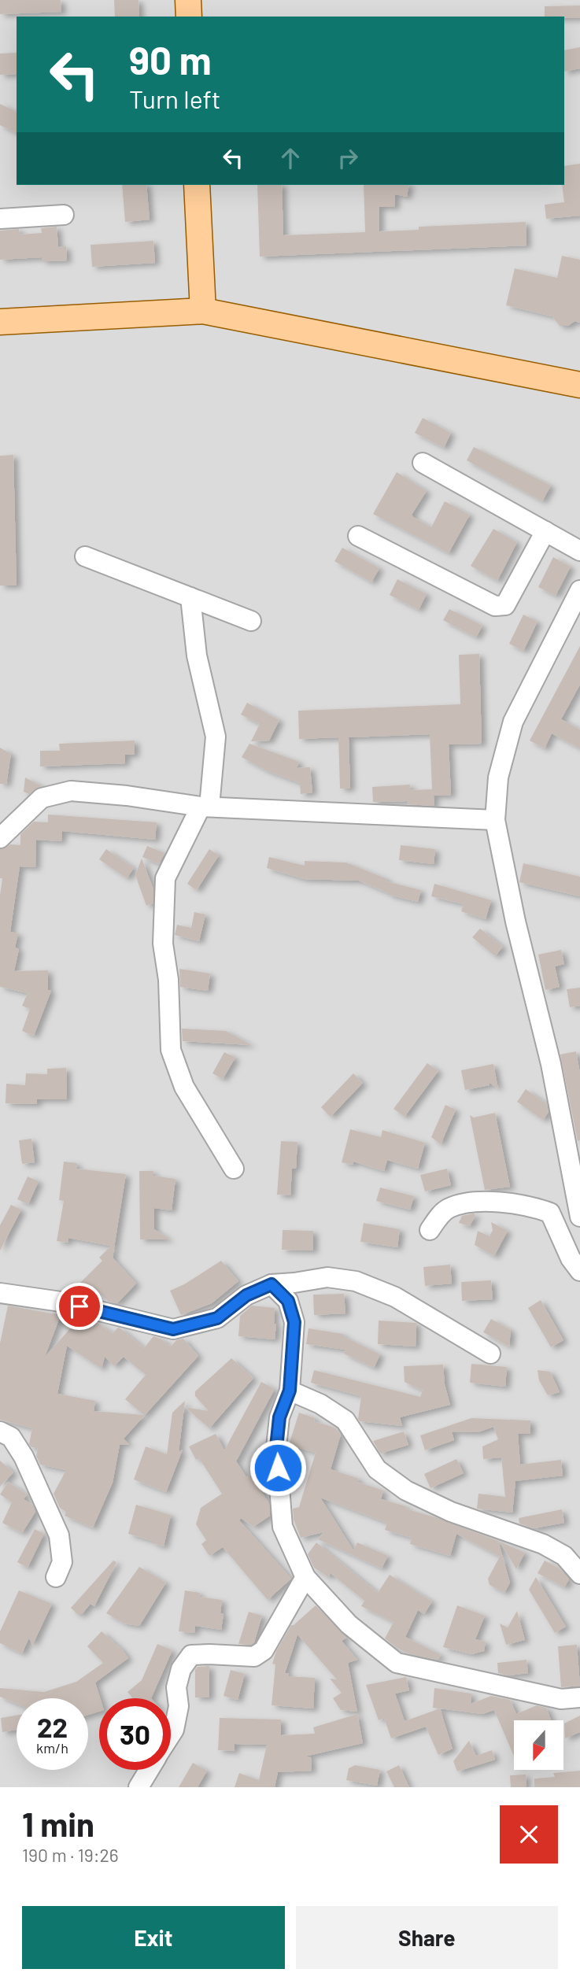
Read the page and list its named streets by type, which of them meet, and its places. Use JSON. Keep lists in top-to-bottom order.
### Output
{
  "north": "bottom",
  "page": {
    "turn": ["90 m", "Turn left"],
    "speed": "22 km/h",
    "limit": "30",
    "heading": ["1 min", "190 m · 19:26"],
    "buttons": ["Exit", "Share"]
  }
}
